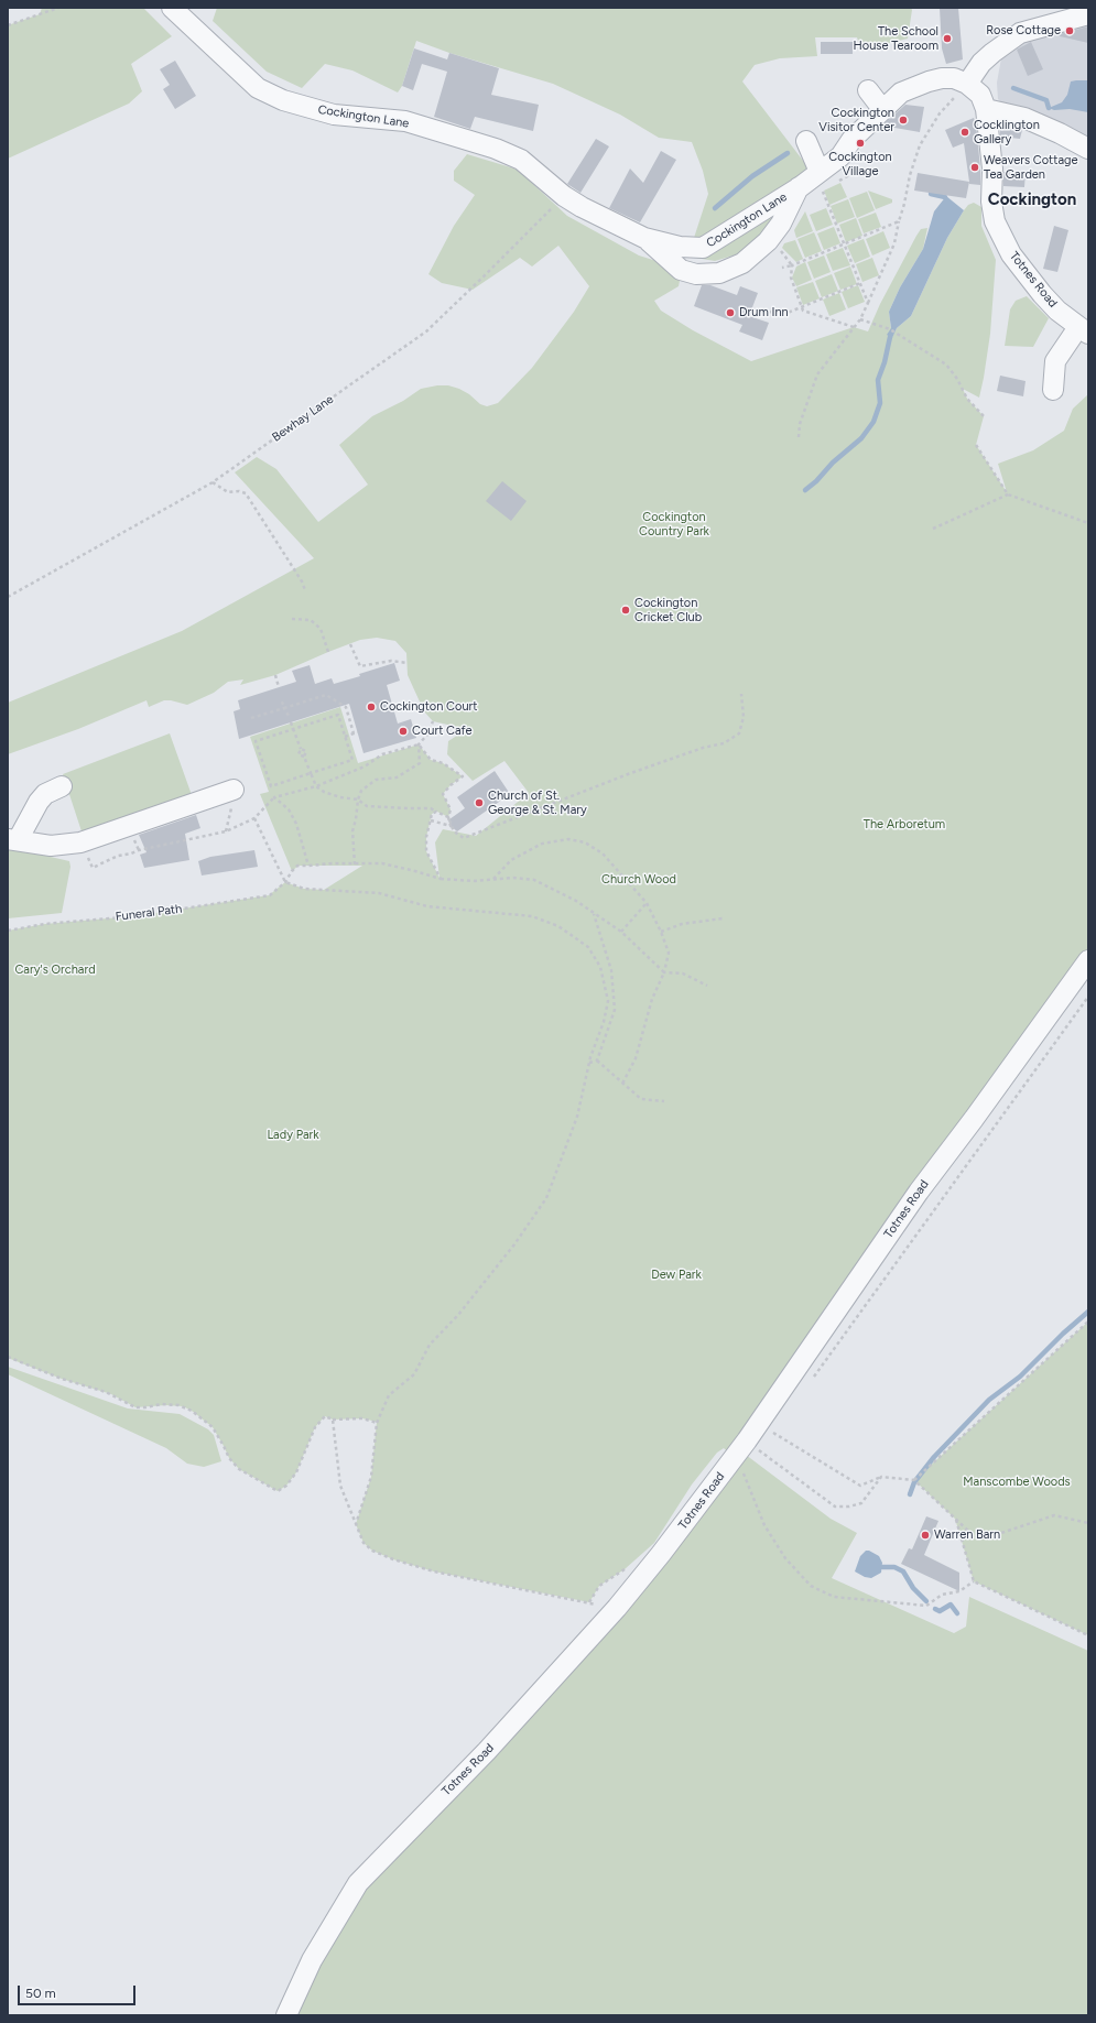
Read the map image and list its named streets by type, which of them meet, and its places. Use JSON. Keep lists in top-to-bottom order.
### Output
{
  "streets": {
    "street": ["Cockington Lane", "Totnes Road"],
    "path": ["Bewhay Lane", "Funeral Path"]
  },
  "crossings": [
    ["Cockington Lane", "Bewhay Lane"]
  ],
  "districts": ["Cockington"],
  "parks": [
    "Cockington Country Park",
    "The Arboretum",
    "Church Wood",
    "Cary's Orchard",
    "Lady Park",
    "Dew Park",
    "Manscombe Woods"
  ],
  "places": [
    "Rose Cottage",
    "The School House Tearoom",
    "Cockington Visitor Center",
    "Cocklington Gallery",
    "Cockington Village",
    "Weavers Cottage Tea Garden",
    "Drum Inn",
    "Cockington Cricket Club",
    "Cockington Court",
    "Court Cafe",
    "Church of St. George & St. Mary",
    "Warren Barn"
  ],
  "scale_bar": "50 m"
}
